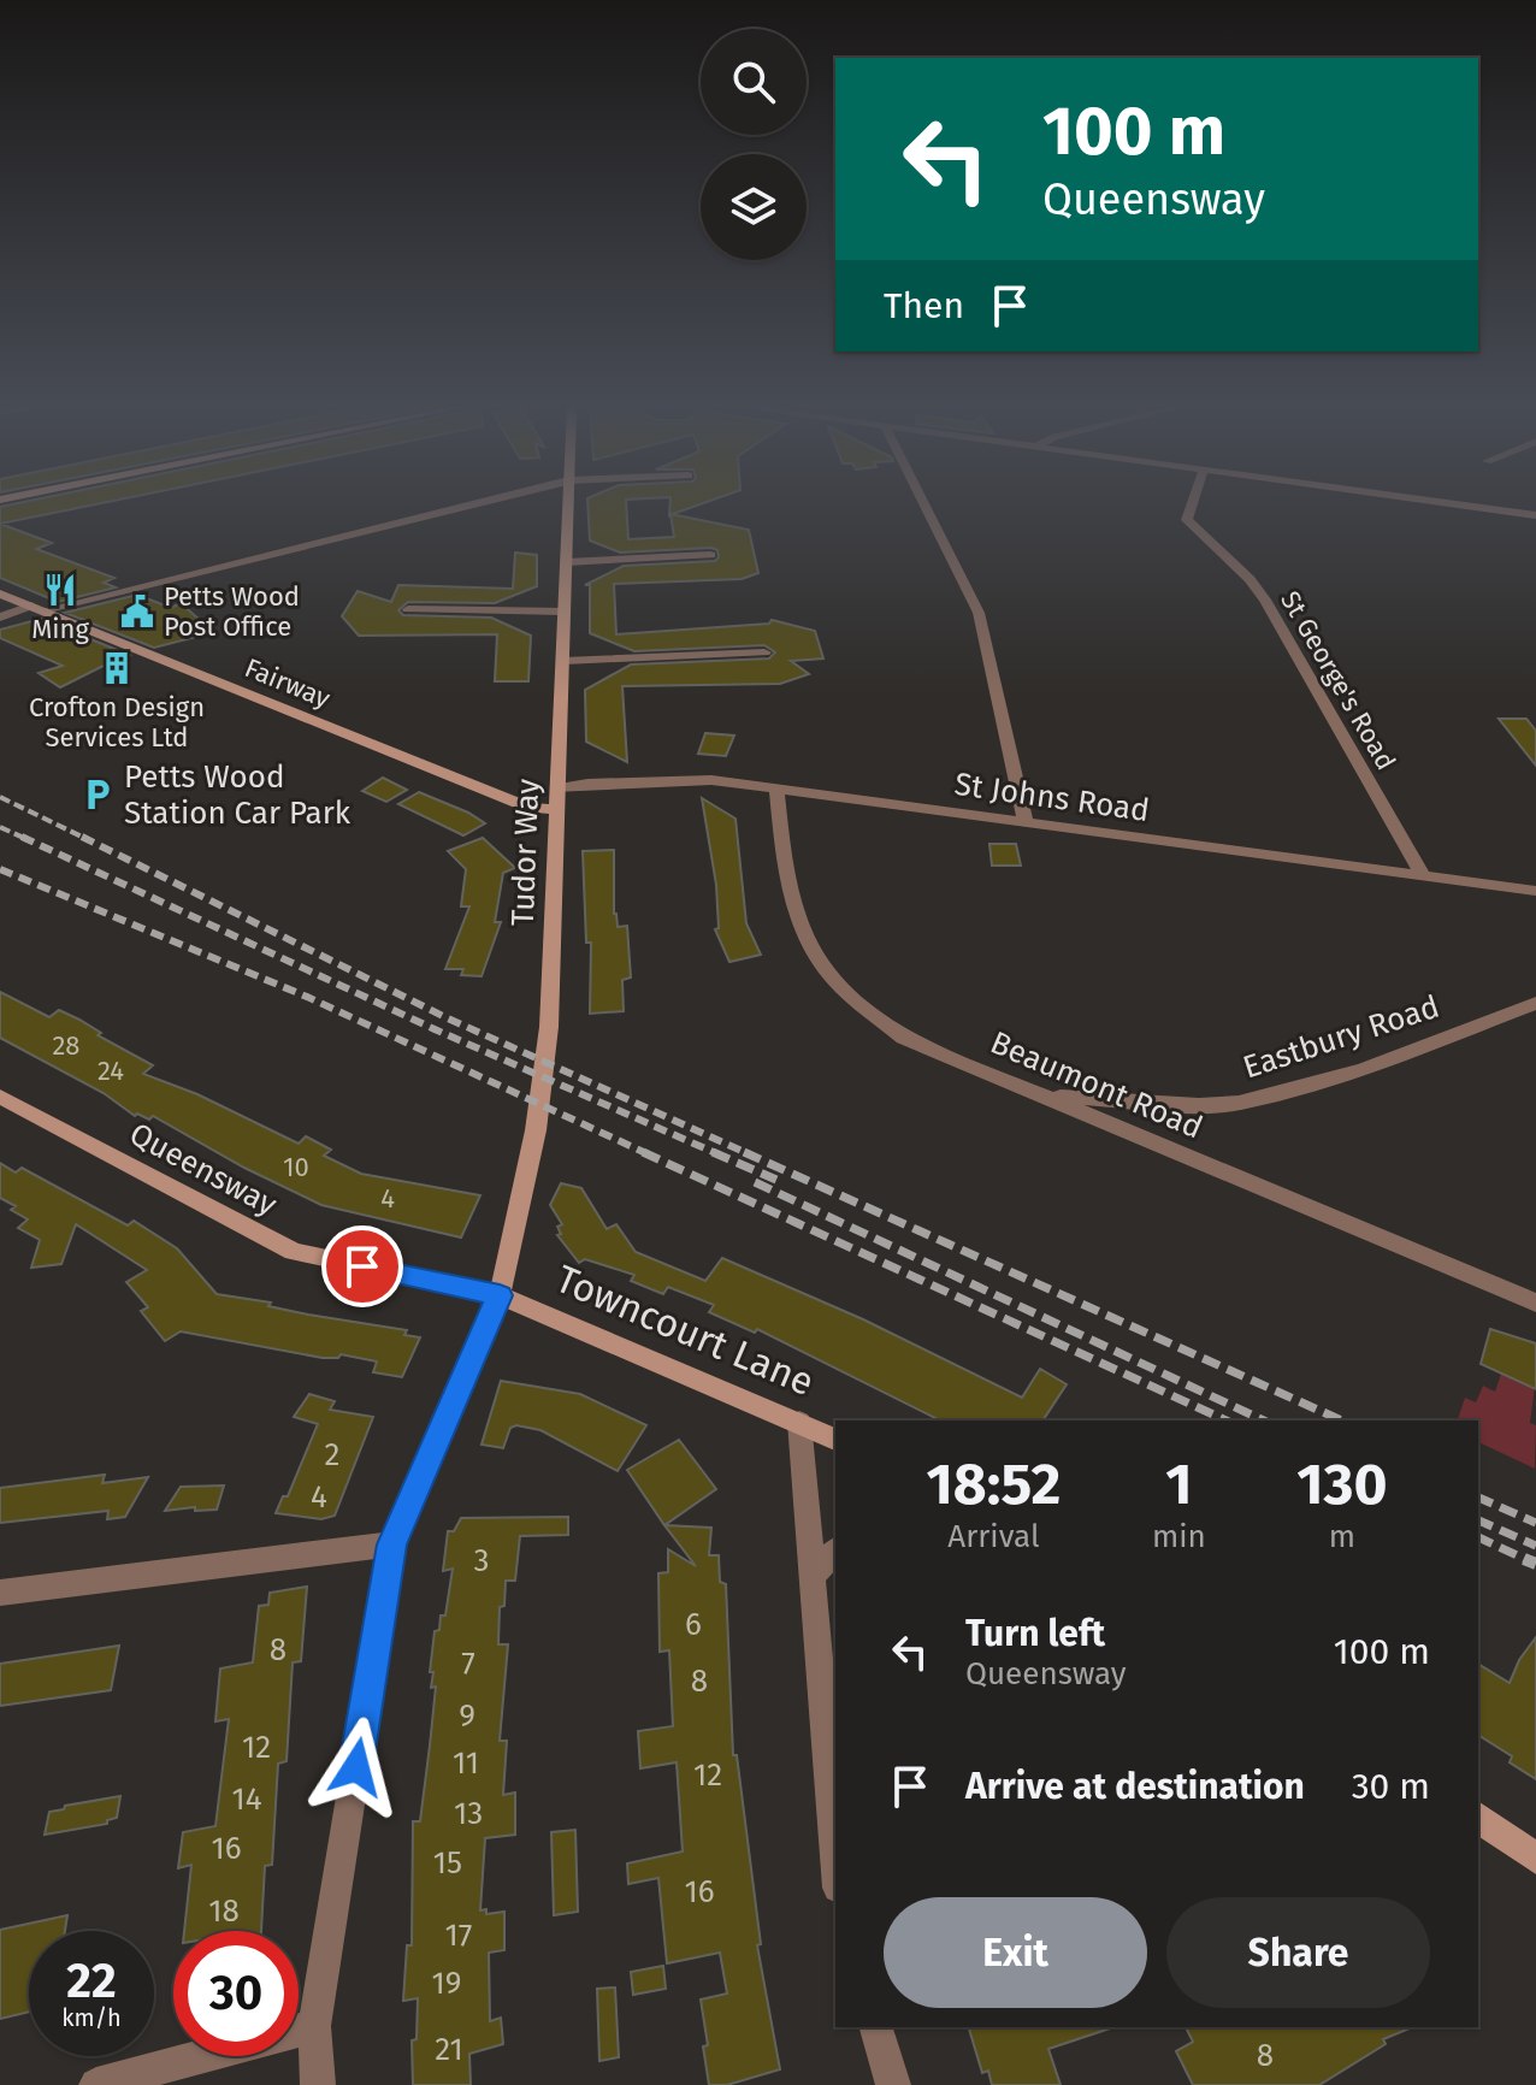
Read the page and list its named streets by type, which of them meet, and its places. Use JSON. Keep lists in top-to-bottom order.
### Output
{
  "streets": {
    "street": [
      "St George's Road",
      "Fairway",
      "St Johns Road",
      "Tudor Way",
      "Eastbury Road",
      "Beaumont Road",
      "Queensway",
      "Towncourt Lane"
    ]
  },
  "crossings": [
    ["St George's Road", "St Johns Road"],
    ["Fairway", "Tudor Way"],
    ["St Johns Road", "Tudor Way"],
    ["St Johns Road", "Beaumont Road"],
    ["Tudor Way", "Queensway"],
    ["Tudor Way", "Towncourt Lane"],
    ["Eastbury Road", "Beaumont Road"],
    ["Queensway", "Towncourt Lane"]
  ],
  "places": {
    "restaurant": ["Ming"],
    "public building": ["Petts Wood Post Office"],
    "building": ["Crofton Design Services Ltd"],
    "parking": ["Petts Wood Station Car Park"]
  },
  "house_numbers": [
    "28",
    "24",
    "10",
    "4",
    "2",
    "4",
    "3",
    "6",
    "8",
    "7",
    "8",
    "9",
    "12",
    "11",
    "12",
    "14",
    "13",
    "16",
    "15",
    "16",
    "18",
    "17",
    "19",
    "21",
    "8"
  ],
  "page": {
    "turn": ["100 m", "Queensway"],
    "then": "Then",
    "eta": [
      "18:52",
      "Arrival",
      "1",
      "min",
      "130",
      "m"
    ],
    "list": [
      {
        "name": "Turn left",
        "note": "Queensway",
        "value": "100 m"
      },
      {
        "name": "Arrive at destination",
        "value": "30 m"
      }
    ],
    "buttons": ["Exit", "Share"],
    "speed": "22 km/h",
    "limit": "30"
  }
}
